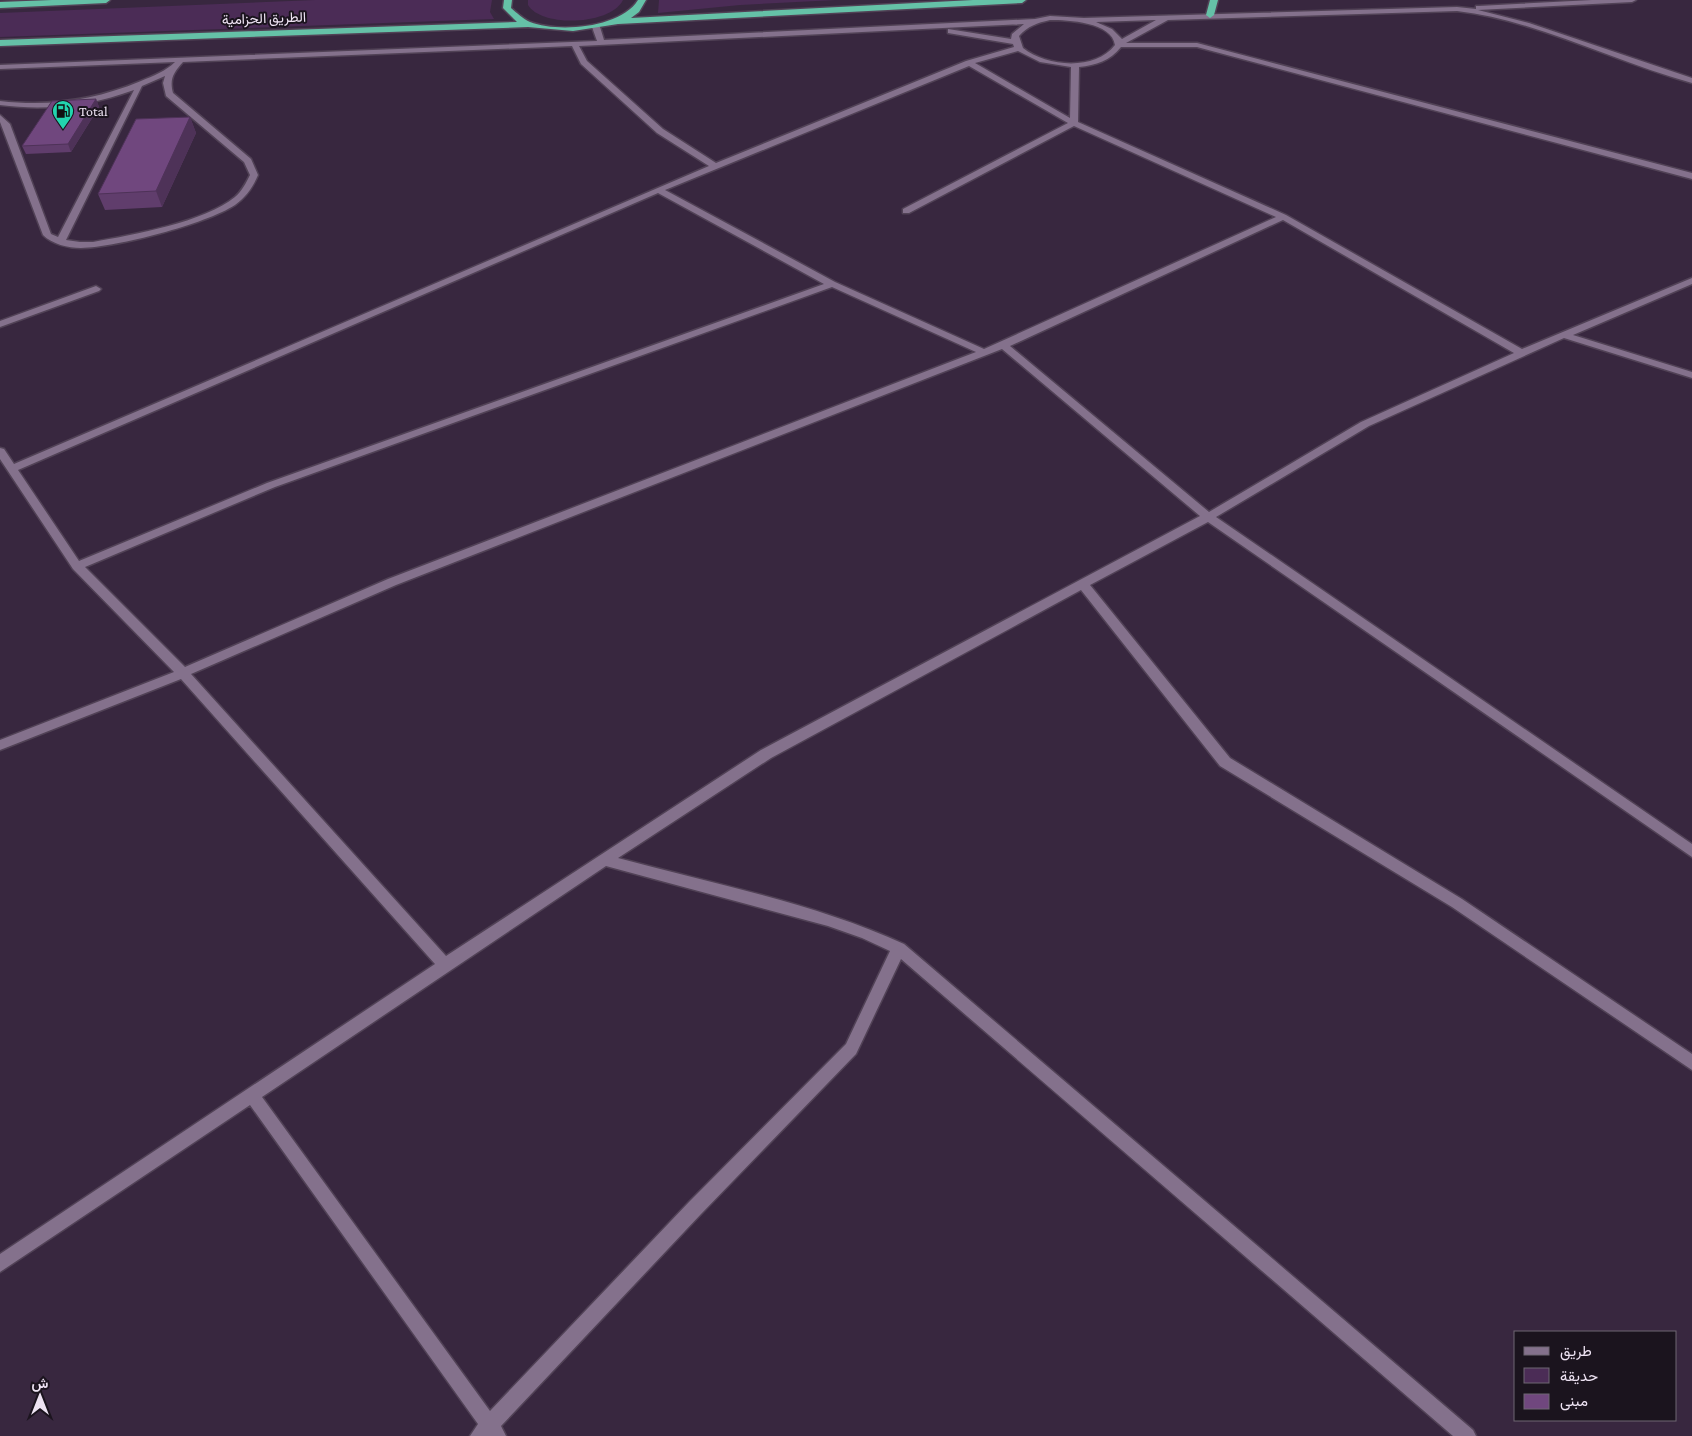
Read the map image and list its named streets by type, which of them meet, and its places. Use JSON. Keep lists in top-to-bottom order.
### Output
{
  "streets": {
    "highway": ["الطريق الحزامية"]
  },
  "places": {
    "fuel station": ["Total"]
  },
  "legend": ["طريق", "حديقة", "مبنى"],
  "north": "top"
}
